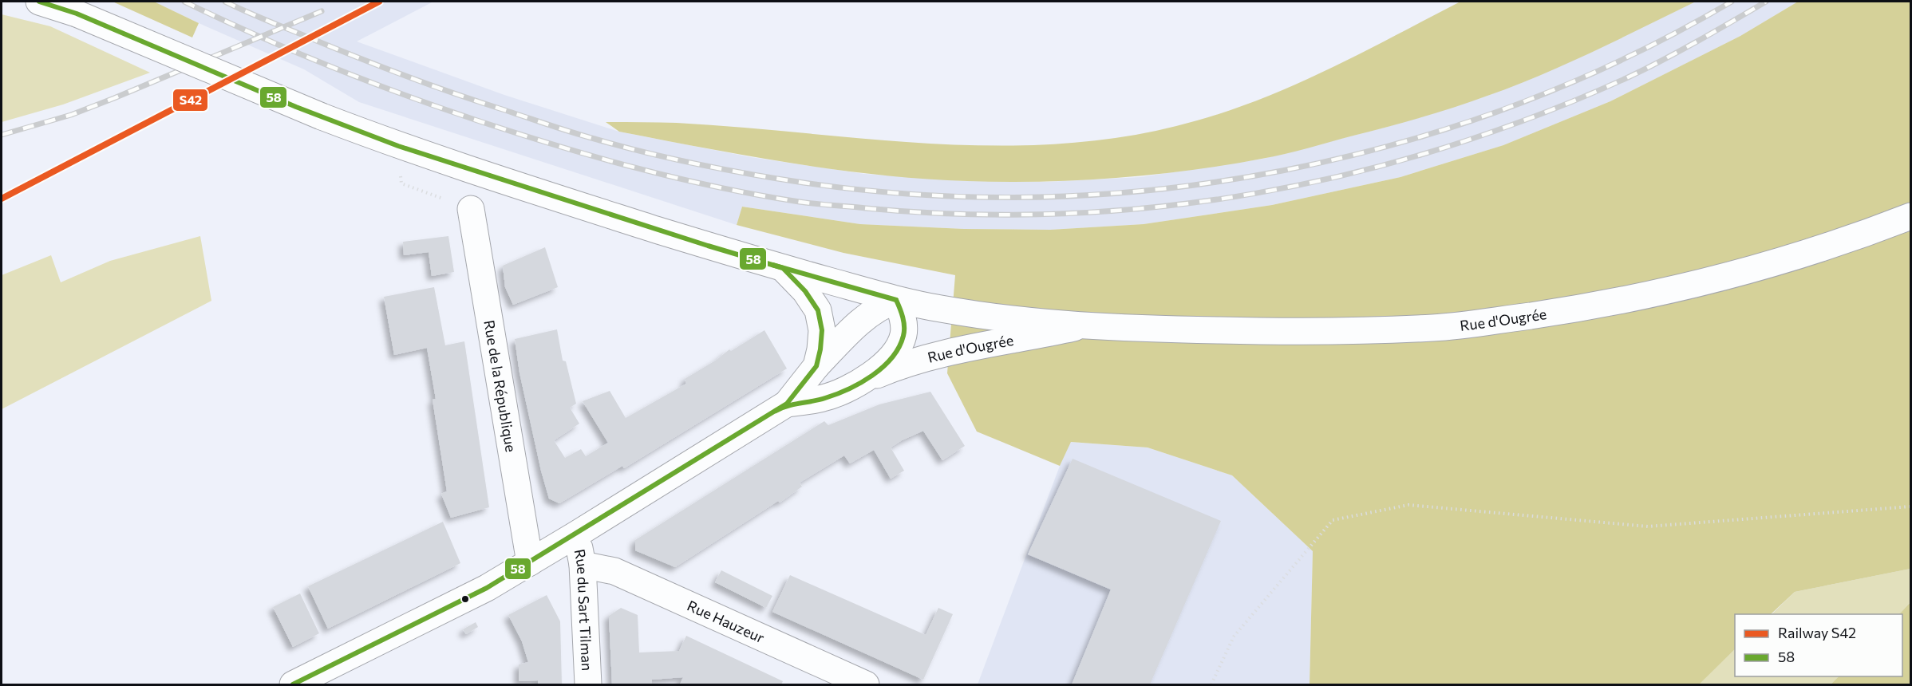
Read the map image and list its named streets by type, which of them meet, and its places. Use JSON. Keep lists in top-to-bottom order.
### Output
{
  "streets": {
    "street": [
      "Rue d'Ougrée",
      "Rue de la République",
      "Rue du Sart Tilman",
      "Rue Hauzeur"
    ]
  },
  "crossings": [
    ["Rue d'Ougrée", "Rue de la République"],
    ["Rue d'Ougrée", "Rue du Sart Tilman"],
    ["Rue du Sart Tilman", "Rue Hauzeur"]
  ],
  "lines": ["rail line S42", "transit line 58"],
  "legend": ["Railway S42", "58"]
}
